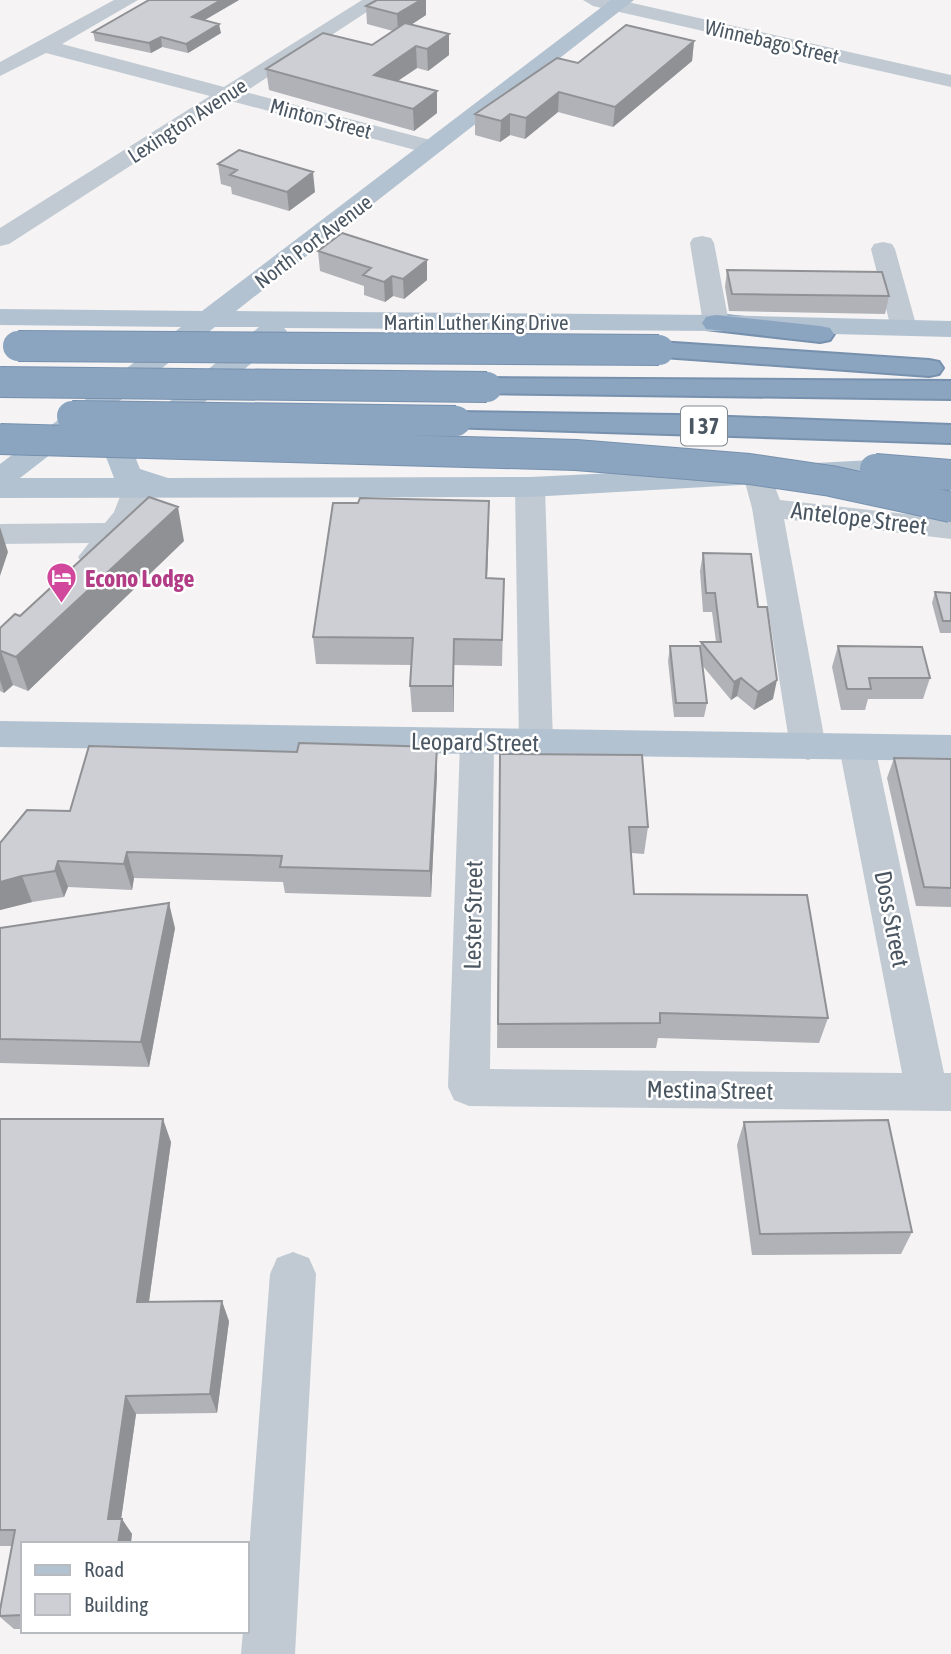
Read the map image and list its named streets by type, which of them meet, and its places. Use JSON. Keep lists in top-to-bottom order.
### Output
{
  "streets": {
    "highway": ["I 37"],
    "main road": ["North Port Avenue", "Martin Luther King Drive", "Leopard Street"],
    "street": [
      "Winnebago Street",
      "Minton Street",
      "Lexington Avenue",
      "Antelope Street",
      "Lester Street",
      "Doss Street",
      "Mestina Street"
    ]
  },
  "crossings": [
    ["Winnebago Street", "North Port Avenue"],
    ["Minton Street", "Lexington Avenue"],
    ["Minton Street", "North Port Avenue"],
    ["North Port Avenue", "Martin Luther King Drive"],
    ["Leopard Street", "Lester Street"],
    ["Leopard Street", "Doss Street"],
    ["Lester Street", "Mestina Street"],
    ["Doss Street", "Mestina Street"]
  ],
  "places": {
    "hotel": ["Econo Lodge"]
  },
  "legend": ["Road", "Building"]
}
